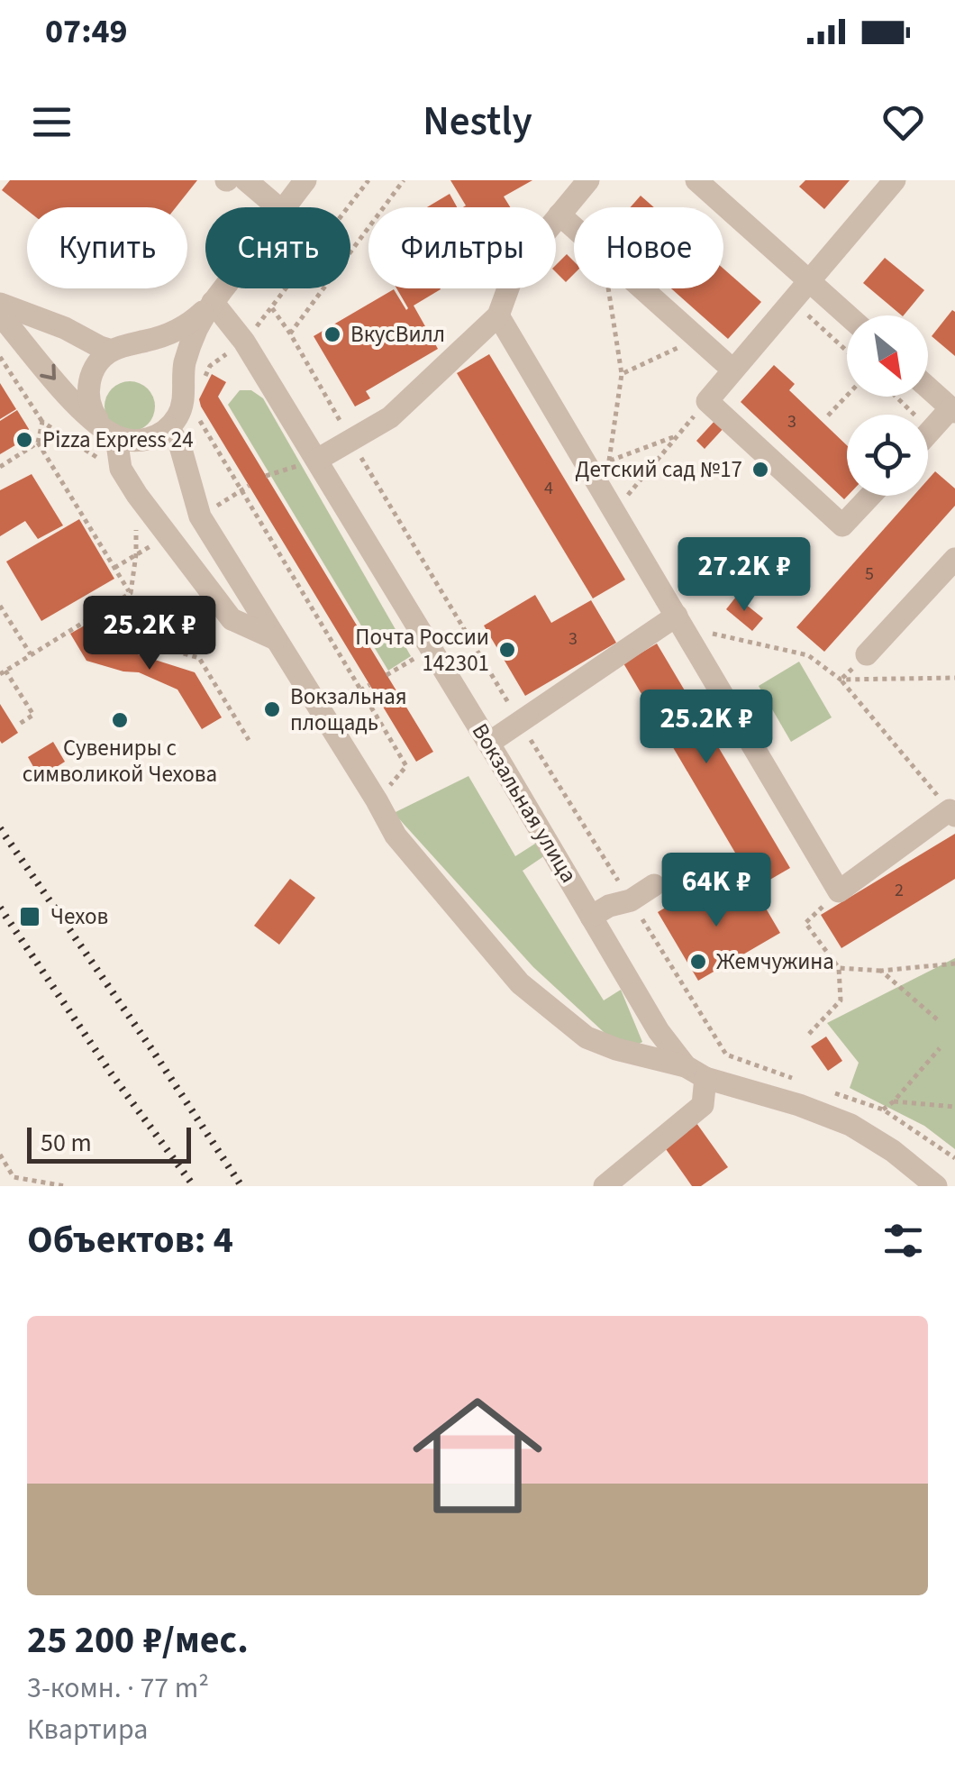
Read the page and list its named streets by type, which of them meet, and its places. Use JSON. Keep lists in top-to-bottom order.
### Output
{
  "streets": {
    "street": ["Вокзальная улица"]
  },
  "places": {
    "other": [
      "ВкусВилл",
      "Pizza Express 24",
      "Детский сад №17",
      "Почта России 142301",
      "Вокзальная площадь",
      "Сувениры с символикой Чехова",
      "Жемчужина"
    ],
    "transit": ["Чехов"]
  },
  "house_numbers": [
    "3",
    "4",
    "5",
    "3",
    "2"
  ],
  "scale_bar": "50 m",
  "north": "bottom right",
  "page": {
    "status": "07:49",
    "header": "Nestly",
    "chip": [
      "Купить",
      "Снять",
      "Фильтры",
      "Новое"
    ],
    "price": [
      "27.2K ₽",
      "25.2K ₽",
      "25.2K ₽",
      "64K ₽"
    ],
    "scale": "50 m",
    "heading": "Объектов: 4",
    "list": [
      {
        "name": "25 200 ₽/мес.",
        "note": "3-комн. · 77 m² · Квартира"
      }
    ]
  }
}
